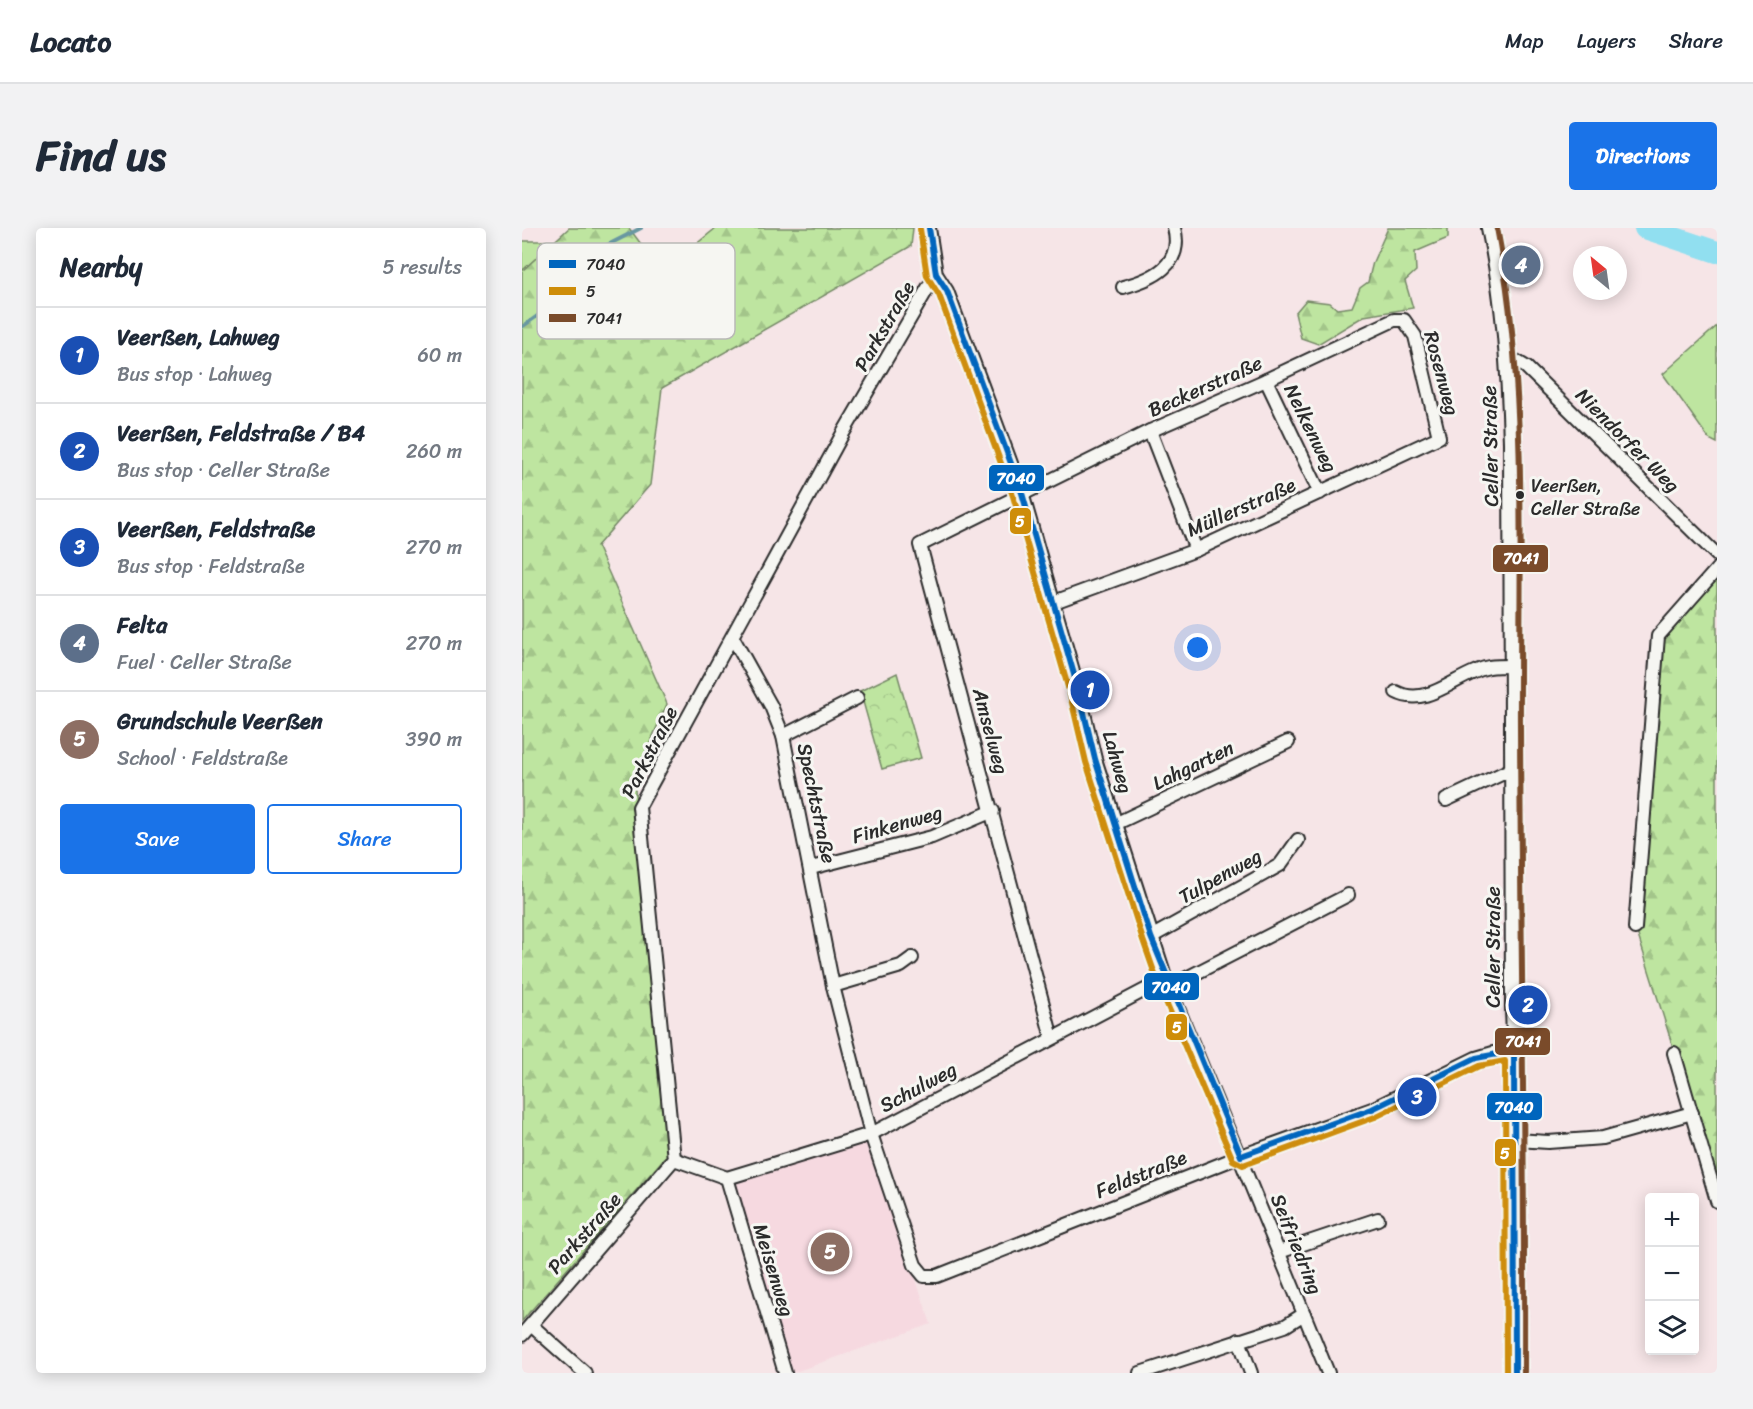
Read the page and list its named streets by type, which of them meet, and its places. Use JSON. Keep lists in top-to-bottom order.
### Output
{
  "streets": {
    "street": [
      "Parkstraße",
      "Rosenweg",
      "Beckerstraße",
      "Nelkenweg",
      "Niendorfer Weg",
      "Celler Straße",
      "Müllerstraße",
      "Amselweg",
      "Lahweg",
      "Lahgarten",
      "Spechtstraße",
      "Finkenweg",
      "Tulpenweg",
      "Schulweg",
      "Feldstraße",
      "Seifriedring",
      "Meisenweg"
    ]
  },
  "crossings": [
    ["Parkstraße", "Lahweg"],
    ["Parkstraße", "Spechtstraße"],
    ["Rosenweg", "Beckerstraße"],
    ["Rosenweg", "Müllerstraße"],
    ["Beckerstraße", "Nelkenweg"],
    ["Beckerstraße", "Amselweg"],
    ["Beckerstraße", "Lahweg"],
    ["Nelkenweg", "Müllerstraße"],
    ["Niendorfer Weg", "Celler Straße"],
    ["Celler Straße", "Feldstraße"],
    ["Müllerstraße", "Lahweg"],
    ["Amselweg", "Lahweg"],
    ["Amselweg", "Finkenweg"],
    ["Amselweg", "Schulweg"],
    ["Lahweg", "Lahgarten"],
    ["Lahweg", "Tulpenweg"],
    ["Lahweg", "Schulweg"],
    ["Lahweg", "Feldstraße"],
    ["Lahweg", "Seifriedring"],
    ["Spechtstraße", "Finkenweg"],
    ["Spechtstraße", "Schulweg"],
    ["Spechtstraße", "Feldstraße"],
    ["Schulweg", "Feldstraße"],
    ["Schulweg", "Meisenweg"],
    ["Feldstraße", "Seifriedring"]
  ],
  "places": ["Veerßen, Celler Straße"],
  "lines": ["transit line 7040", "transit line 7041", "transit line 5"],
  "legend": ["7040", "5", "7041"],
  "north": "top left",
  "page": {
    "header": "Locato",
    "nav": ["Map", "Layers", "Share"],
    "title": "Find us",
    "buttons": [
      "Directions",
      ["Save", "Share"]
    ],
    "heading": ["Nearby", "5 results"],
    "pins": [
      "4",
      "1",
      "2",
      "3",
      "5"
    ],
    "list": [
      {
        "mark": "1",
        "name": "Veerßen, Lahweg",
        "note": "Bus stop · Lahweg",
        "value": "60 m"
      },
      {
        "mark": "2",
        "name": "Veerßen, Feldstraße / B4",
        "note": "Bus stop · Celler Straße",
        "value": "260 m"
      },
      {
        "mark": "3",
        "name": "Veerßen, Feldstraße",
        "note": "Bus stop · Feldstraße",
        "value": "270 m"
      },
      {
        "mark": "4",
        "name": "Felta",
        "note": "Fuel · Celler Straße",
        "value": "270 m"
      },
      {
        "mark": "5",
        "name": "Grundschule Veerßen",
        "note": "School · Feldstraße",
        "value": "390 m"
      }
    ],
    "map_buttons": ["+", "−"]
  }
}
